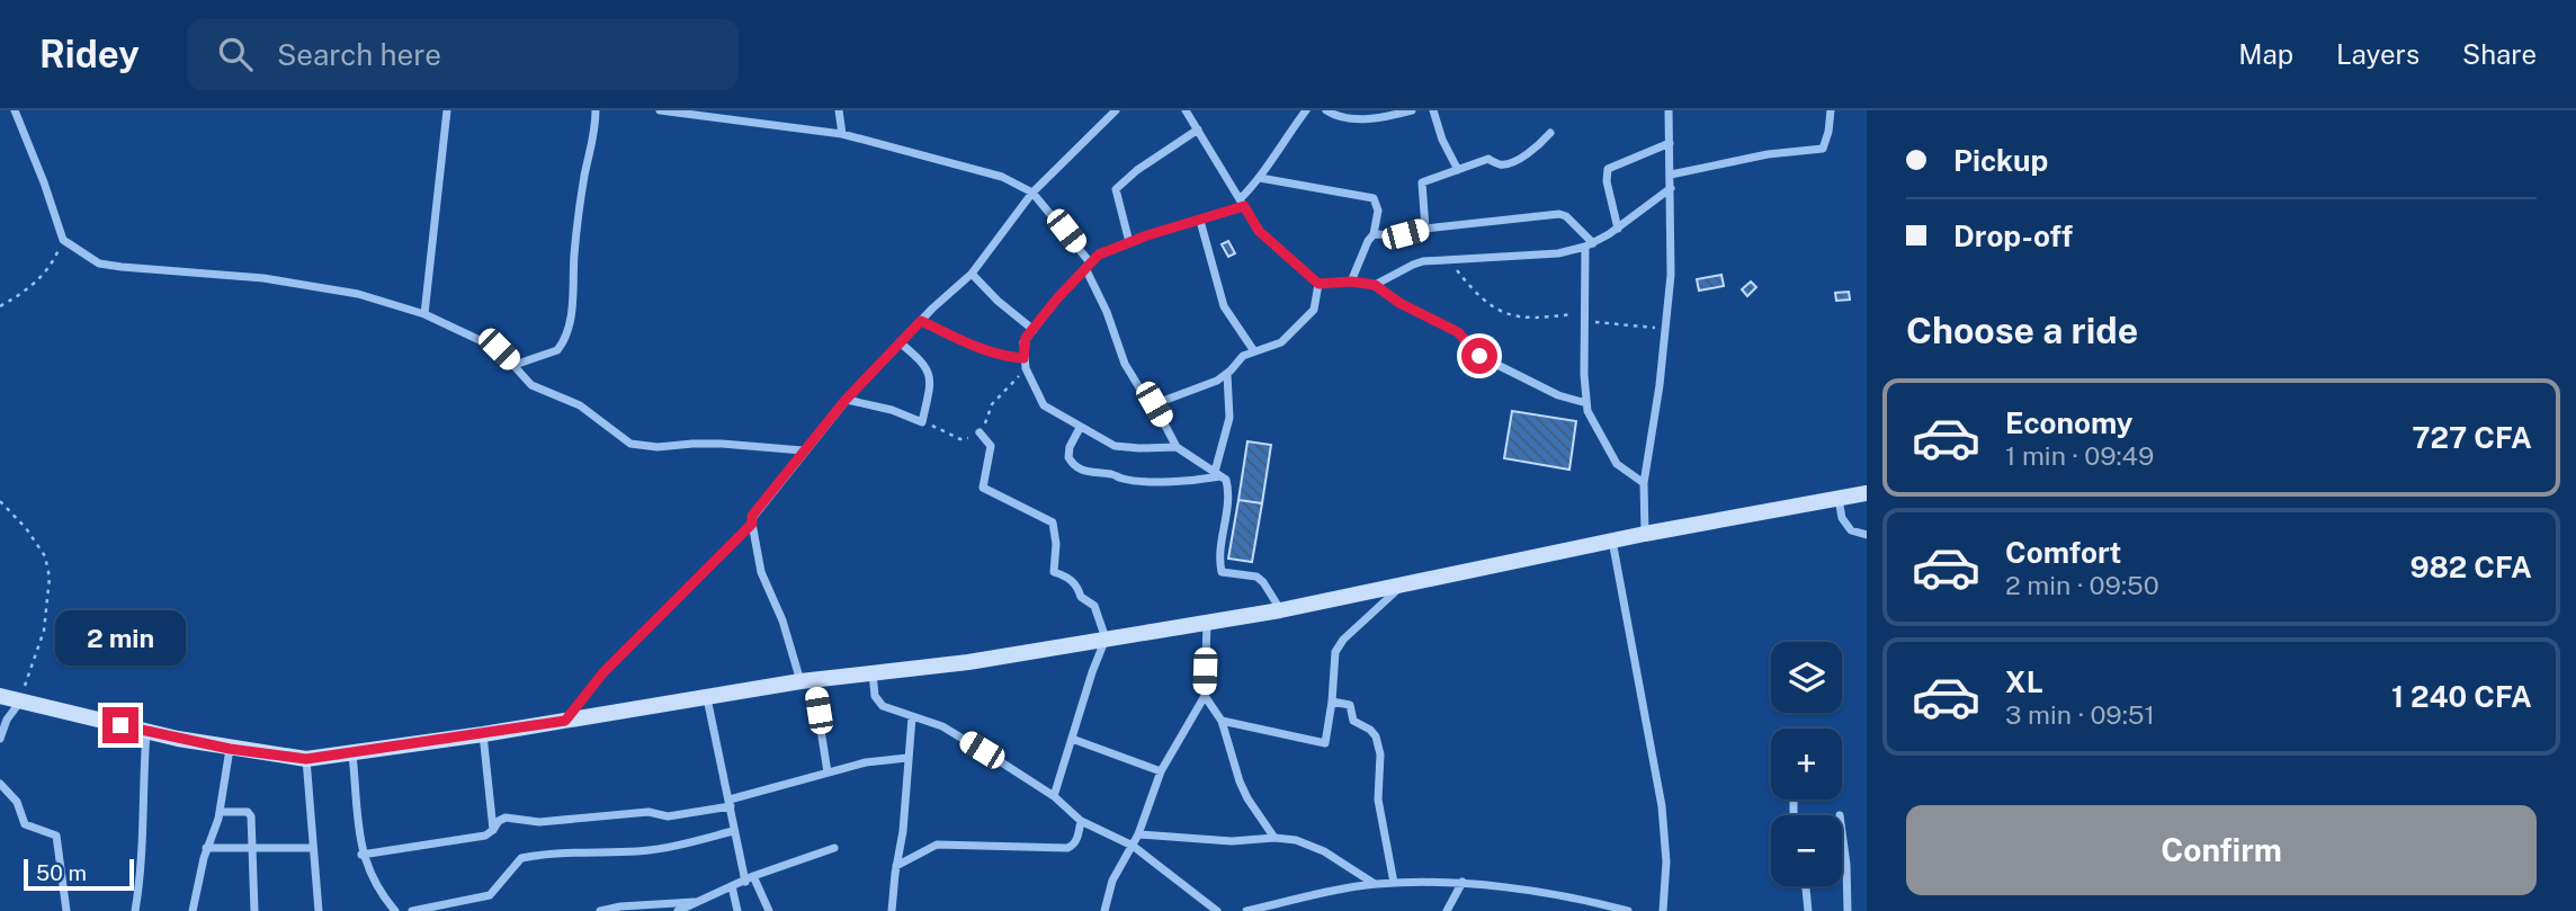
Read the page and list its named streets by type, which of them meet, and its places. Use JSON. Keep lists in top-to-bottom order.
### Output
{
  "scale_bar": "50 m",
  "page": {
    "header": "Ridey",
    "search": "Search here",
    "nav": ["Map", "Layers", "Share"],
    "banner": ["Pickup", "Drop-off"],
    "heading": "Choose a ride",
    "list": [
      {
        "name": "Economy",
        "note": "1 min · 09:49",
        "value": "727 CFA"
      },
      {
        "name": "Comfort",
        "note": "2 min · 09:50",
        "value": "982 CFA"
      },
      {
        "name": "XL",
        "note": "3 min · 09:51",
        "value": "1 240 CFA"
      }
    ],
    "bubble": "2 min",
    "map_buttons": ["+", "−"],
    "buttons": "Confirm",
    "scale": "50 m"
  }
}
